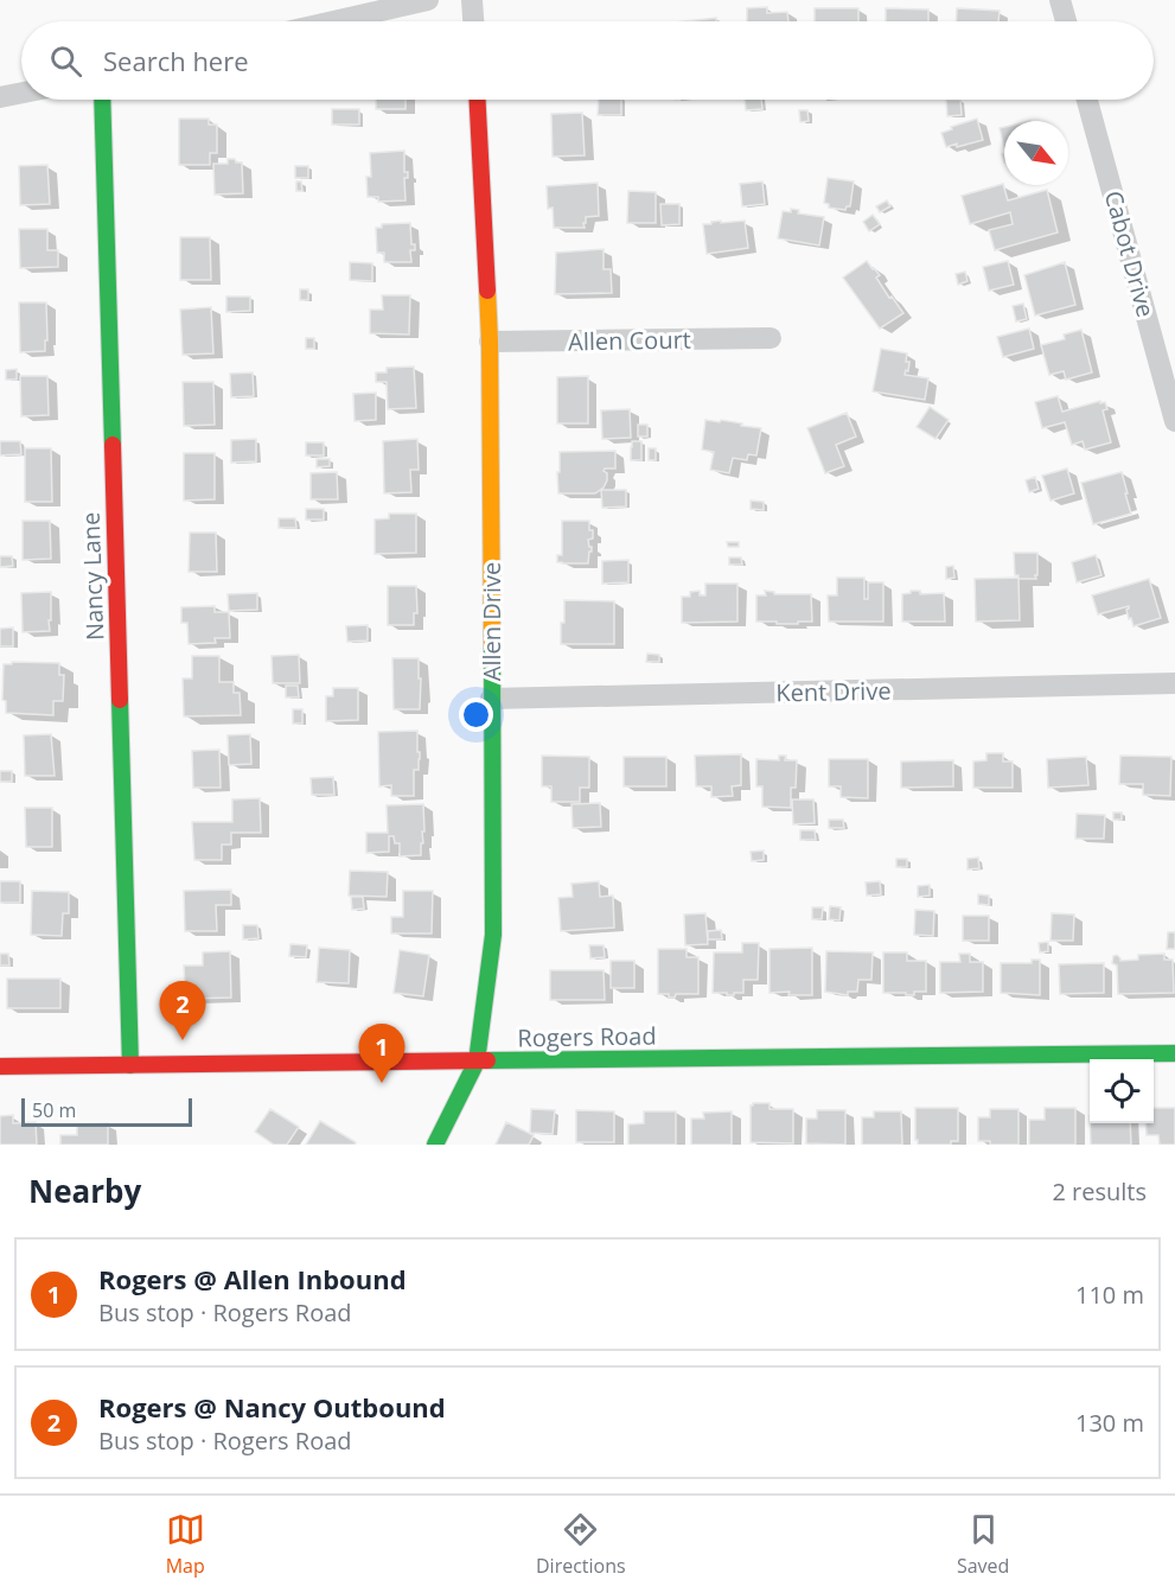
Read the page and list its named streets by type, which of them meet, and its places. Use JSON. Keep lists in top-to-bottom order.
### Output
{
  "streets": {
    "street": [
      "Cabot Drive",
      "Allen Court",
      "Nancy Lane",
      "Allen Drive",
      "Kent Drive",
      "Rogers Road"
    ]
  },
  "crossings": [
    ["Allen Court", "Allen Drive"],
    ["Nancy Lane", "Rogers Road"],
    ["Allen Drive", "Kent Drive"],
    ["Allen Drive", "Rogers Road"]
  ],
  "scale_bar": "50 m",
  "north": "bottom right",
  "page": {
    "search": "Search here",
    "pins": ["2", "1"],
    "scale": "50 m",
    "heading": ["Nearby", "2 results"],
    "list": [
      {
        "mark": "1",
        "name": "Rogers @ Allen Inbound",
        "note": "Bus stop · Rogers Road",
        "value": "110 m"
      },
      {
        "mark": "2",
        "name": "Rogers @ Nancy Outbound",
        "note": "Bus stop · Rogers Road",
        "value": "130 m"
      }
    ],
    "nav": ["Map", "Directions", "Saved"]
  }
}
